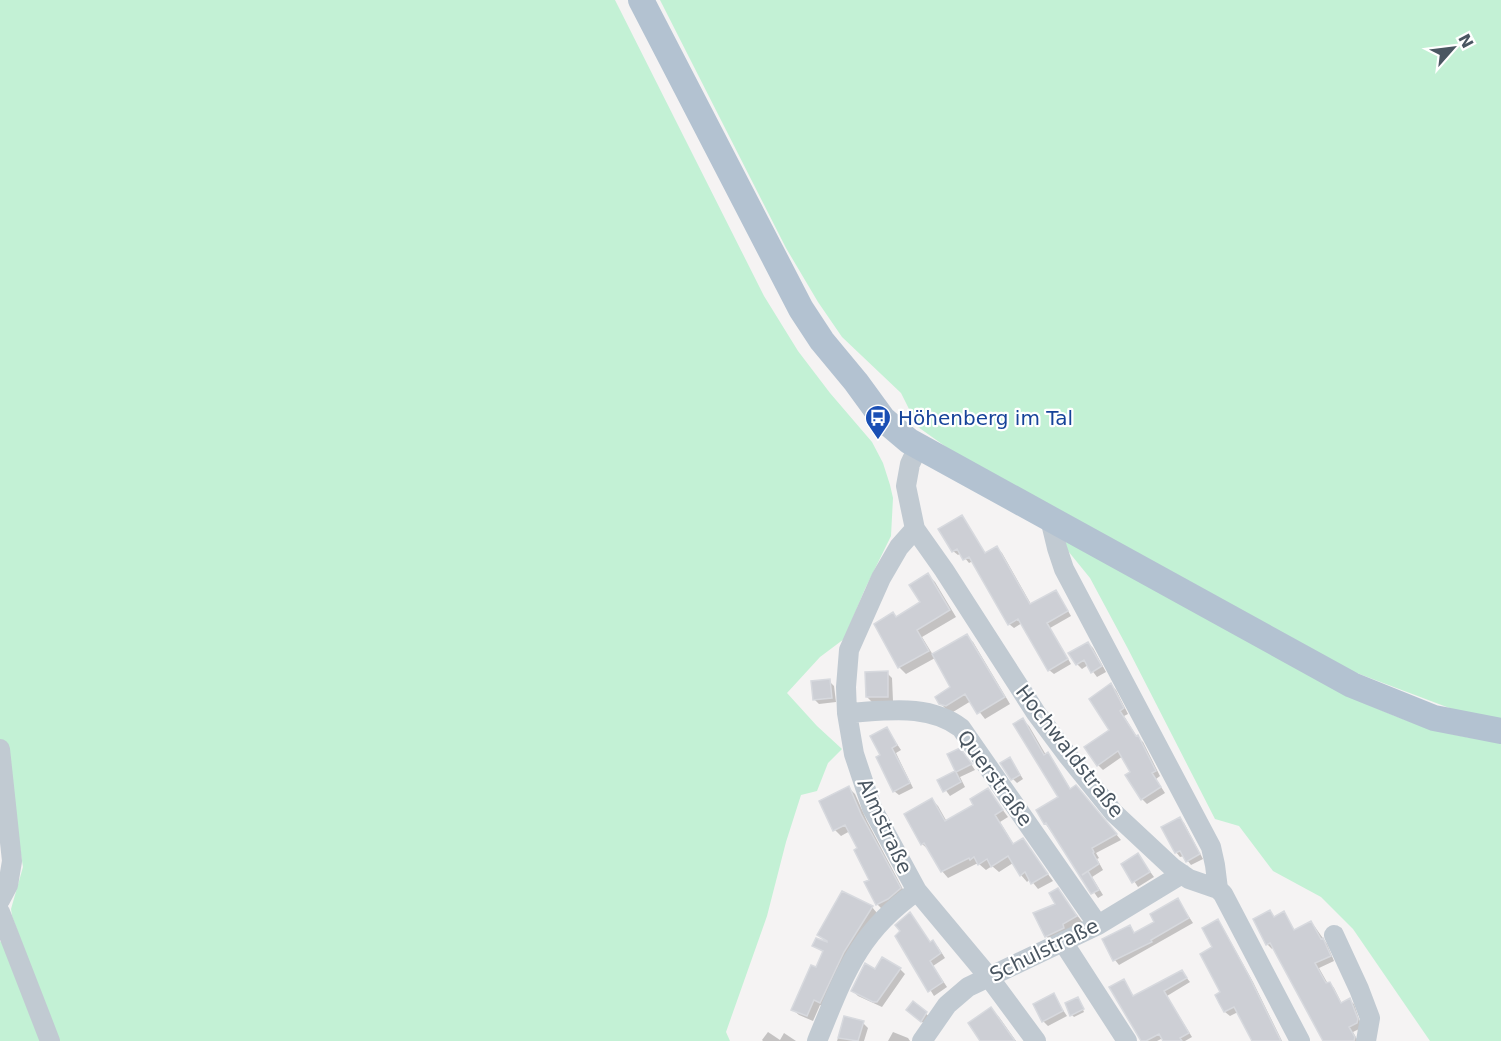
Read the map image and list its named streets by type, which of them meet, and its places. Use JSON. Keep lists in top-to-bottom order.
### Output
{
  "streets": {
    "street": [
      "Hochwaldstraße",
      "Querstraße",
      "Almstraße",
      "Schulstraße"
    ]
  },
  "crossings": [
    ["Hochwaldstraße", "Almstraße"],
    ["Hochwaldstraße", "Schulstraße"],
    ["Querstraße", "Almstraße"],
    ["Querstraße", "Schulstraße"],
    ["Almstraße", "Schulstraße"]
  ],
  "places": {
    "bus stop": ["Höhenberg im Tal"]
  },
  "north": "top right"
}
